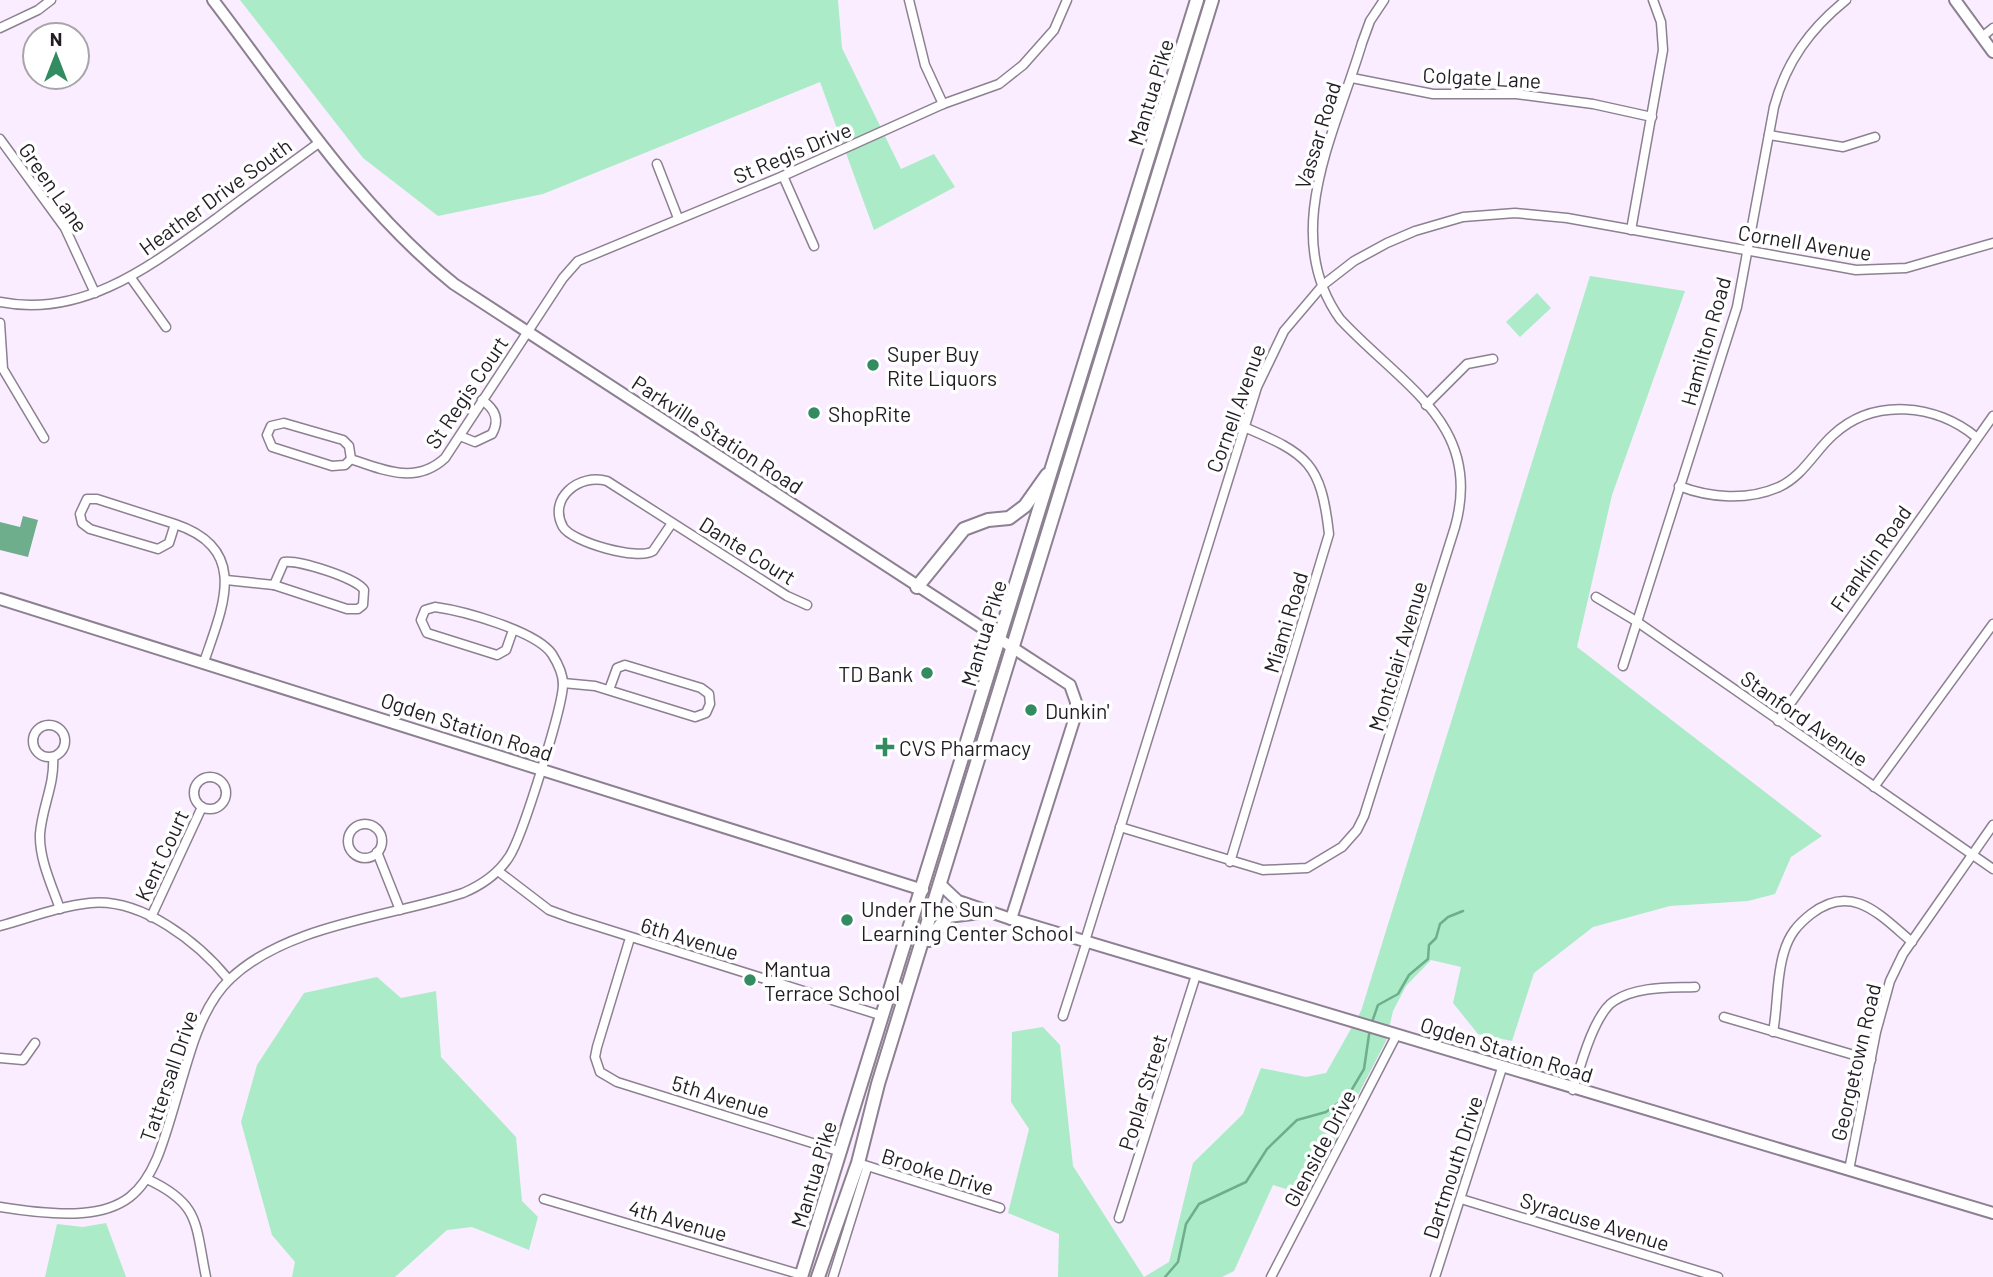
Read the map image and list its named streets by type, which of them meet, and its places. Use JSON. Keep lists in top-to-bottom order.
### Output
{
  "streets": {
    "main road": ["Mantua Pike"],
    "street": [
      "Colgate Lane",
      "Vassar Road",
      "St Regis Drive",
      "Green Lane",
      "Heather Drive South",
      "Cornell Avenue",
      "Hamilton Road",
      "St Regis Court",
      "Parkville Station Road",
      "Dante Court",
      "Franklin Road",
      "Miami Road",
      "Montclair Avenue",
      "Stanford Avenue",
      "Ogden Station Road",
      "Kent Court",
      "6th Avenue",
      "Georgetown Road",
      "Tattersall Drive",
      "Poplar Street",
      "5th Avenue",
      "Glenside Drive",
      "Dartmouth Drive",
      "Brooke Drive",
      "4th Avenue",
      "Syracuse Avenue"
    ]
  },
  "crossings": [
    ["Colgate Lane", "Vassar Road"],
    ["Mantua Pike", "Parkville Station Road"],
    ["Mantua Pike", "Ogden Station Road"],
    ["Mantua Pike", "6th Avenue"],
    ["Mantua Pike", "5th Avenue"],
    ["Mantua Pike", "Brooke Drive"],
    ["Mantua Pike", "4th Avenue"],
    ["Vassar Road", "Cornell Avenue"],
    ["Vassar Road", "Montclair Avenue"],
    ["St Regis Drive", "St Regis Court"],
    ["St Regis Drive", "Parkville Station Road"],
    ["Green Lane", "Heather Drive South"],
    ["Heather Drive South", "Parkville Station Road"],
    ["Cornell Avenue", "Hamilton Road"],
    ["Cornell Avenue", "Miami Road"],
    ["Cornell Avenue", "Montclair Avenue"],
    ["Cornell Avenue", "Ogden Station Road"],
    ["Hamilton Road", "Stanford Avenue"],
    ["St Regis Court", "Parkville Station Road"],
    ["Parkville Station Road", "Ogden Station Road"],
    ["Franklin Road", "Stanford Avenue"],
    ["Miami Road", "Montclair Avenue"],
    ["Stanford Avenue", "Georgetown Road"],
    ["Ogden Station Road", "Georgetown Road"],
    ["Ogden Station Road", "Tattersall Drive"],
    ["Ogden Station Road", "Poplar Street"],
    ["Ogden Station Road", "Glenside Drive"],
    ["Ogden Station Road", "Dartmouth Drive"],
    ["6th Avenue", "Tattersall Drive"],
    ["6th Avenue", "5th Avenue"],
    ["Dartmouth Drive", "Syracuse Avenue"]
  ],
  "places": {
    "other": [
      "Super Buy Rite Liquors",
      "ShopRite",
      "TD Bank",
      "Dunkin'",
      "Under The Sun Learning Center School",
      "Mantua Terrace School"
    ],
    "health": ["CVS Pharmacy"]
  },
  "north": "top"
}
